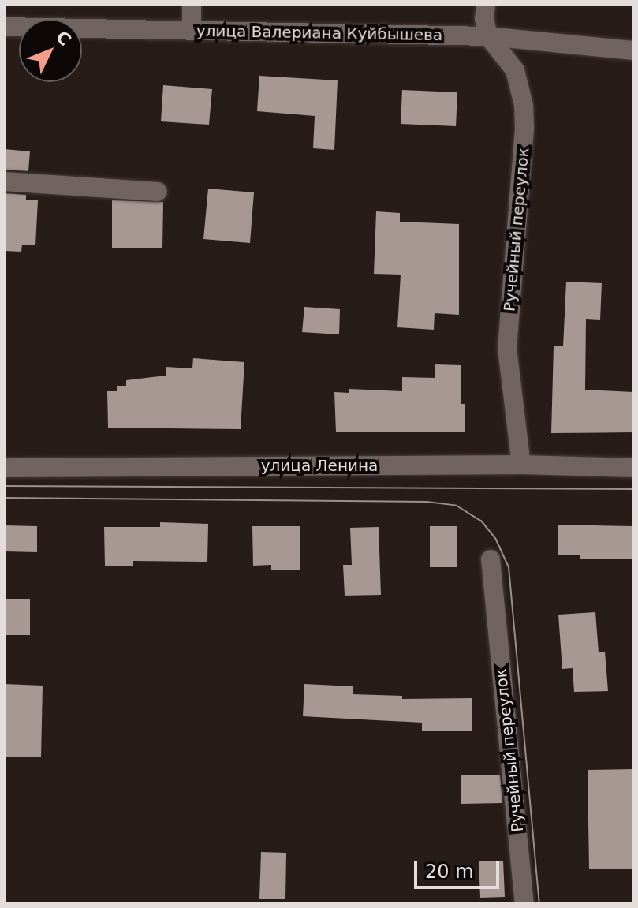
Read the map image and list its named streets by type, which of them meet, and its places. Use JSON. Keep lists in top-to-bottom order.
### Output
{
  "streets": {
    "street": ["улица Валериана Куйбышева", "Ручейный переулок", "улица Ленина"]
  },
  "crossings": [
    ["улица Валериана Куйбышева", "Ручейный переулок"],
    ["Ручейный переулок", "улица Ленина"]
  ],
  "scale_bar": "20 m",
  "north": "top right"
}
